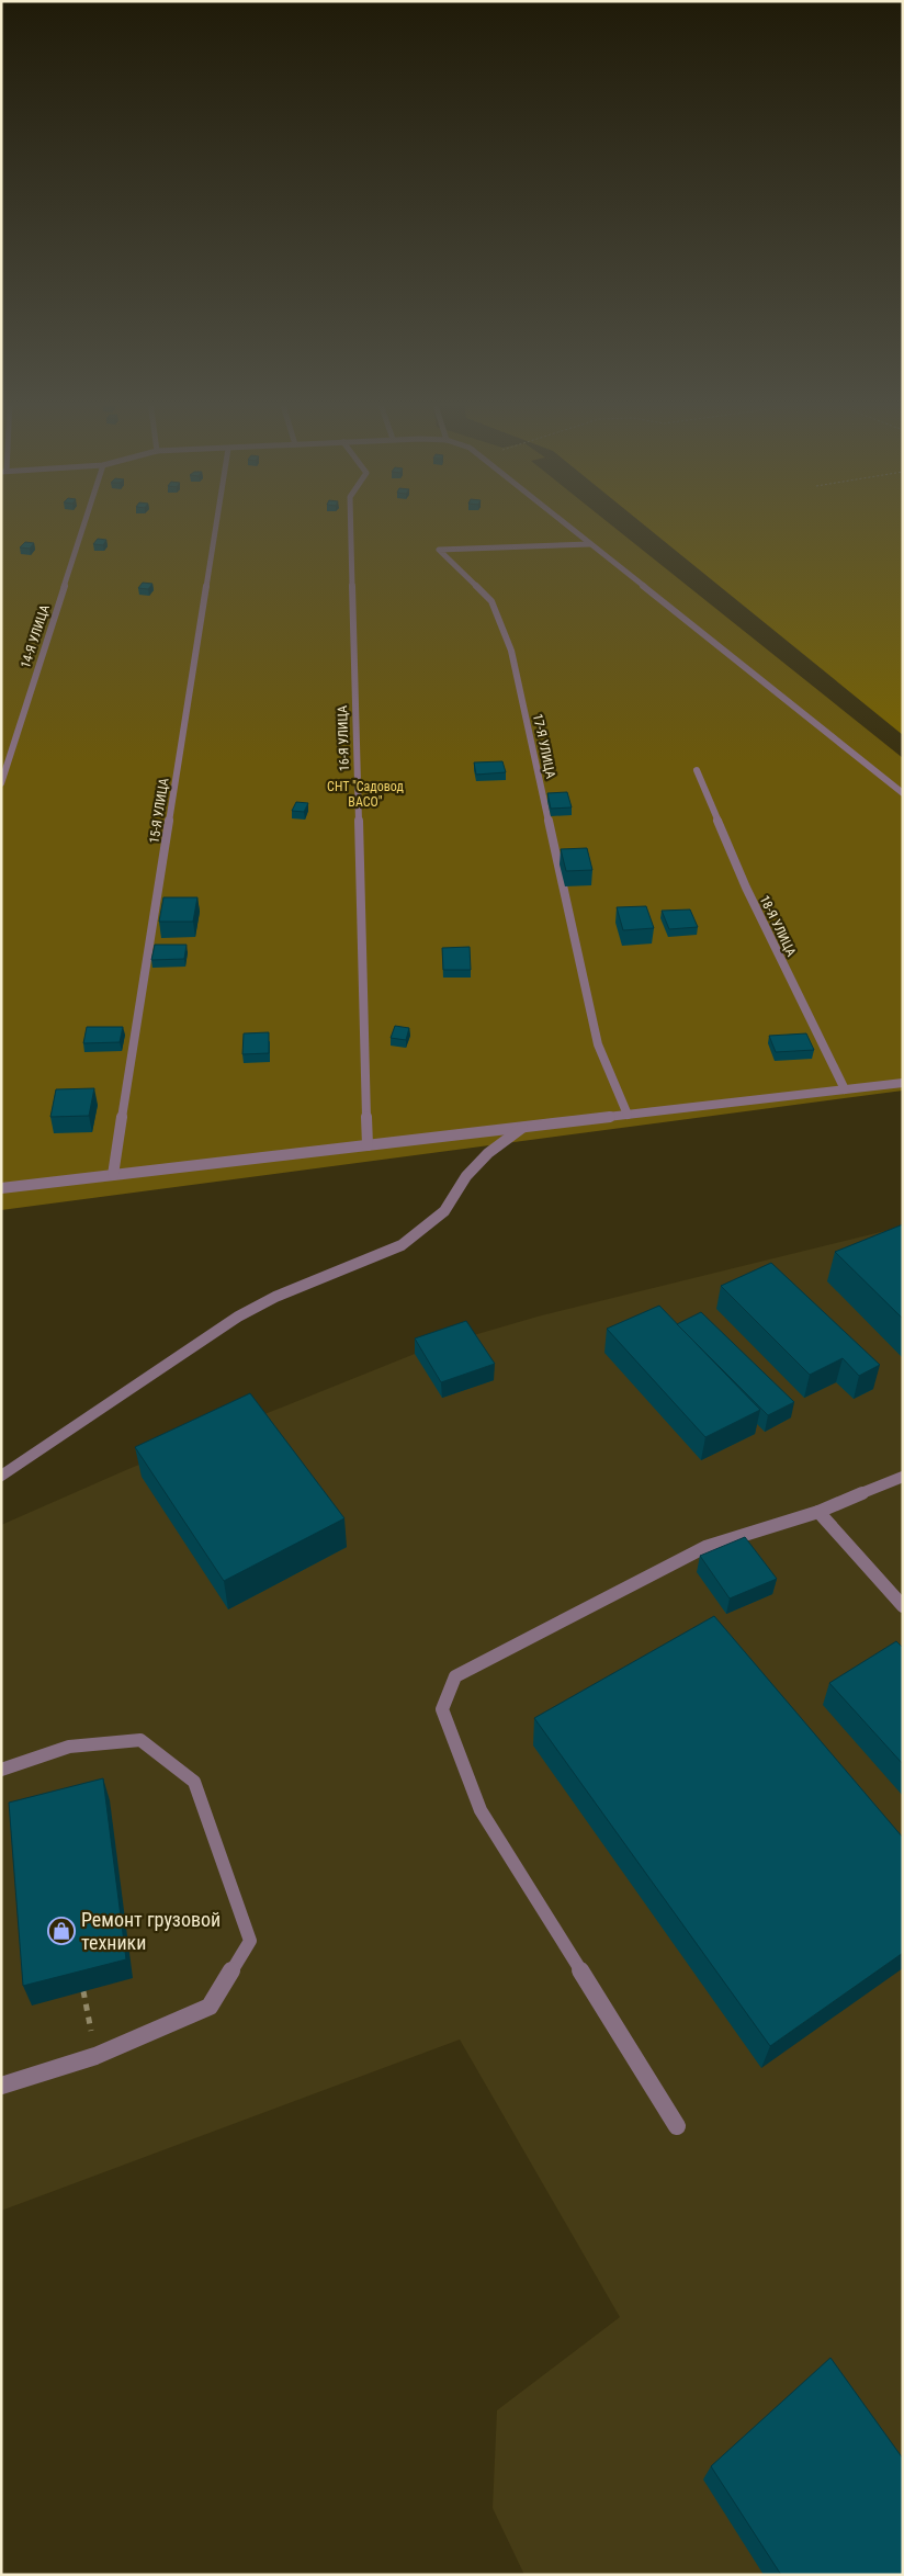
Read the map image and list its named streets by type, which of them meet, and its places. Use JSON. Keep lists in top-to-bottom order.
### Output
{
  "streets": {
    "street": [
      "14-Я УЛИЦА",
      "16-Я УЛИЦА",
      "17-Я УЛИЦА",
      "15-Я УЛИЦА",
      "18-Я УЛИЦА"
    ]
  },
  "parks": ["СНТ \"Садовод ВАСО\""],
  "places": {
    "shop": ["Ремонт грузовой техники"]
  }
}
